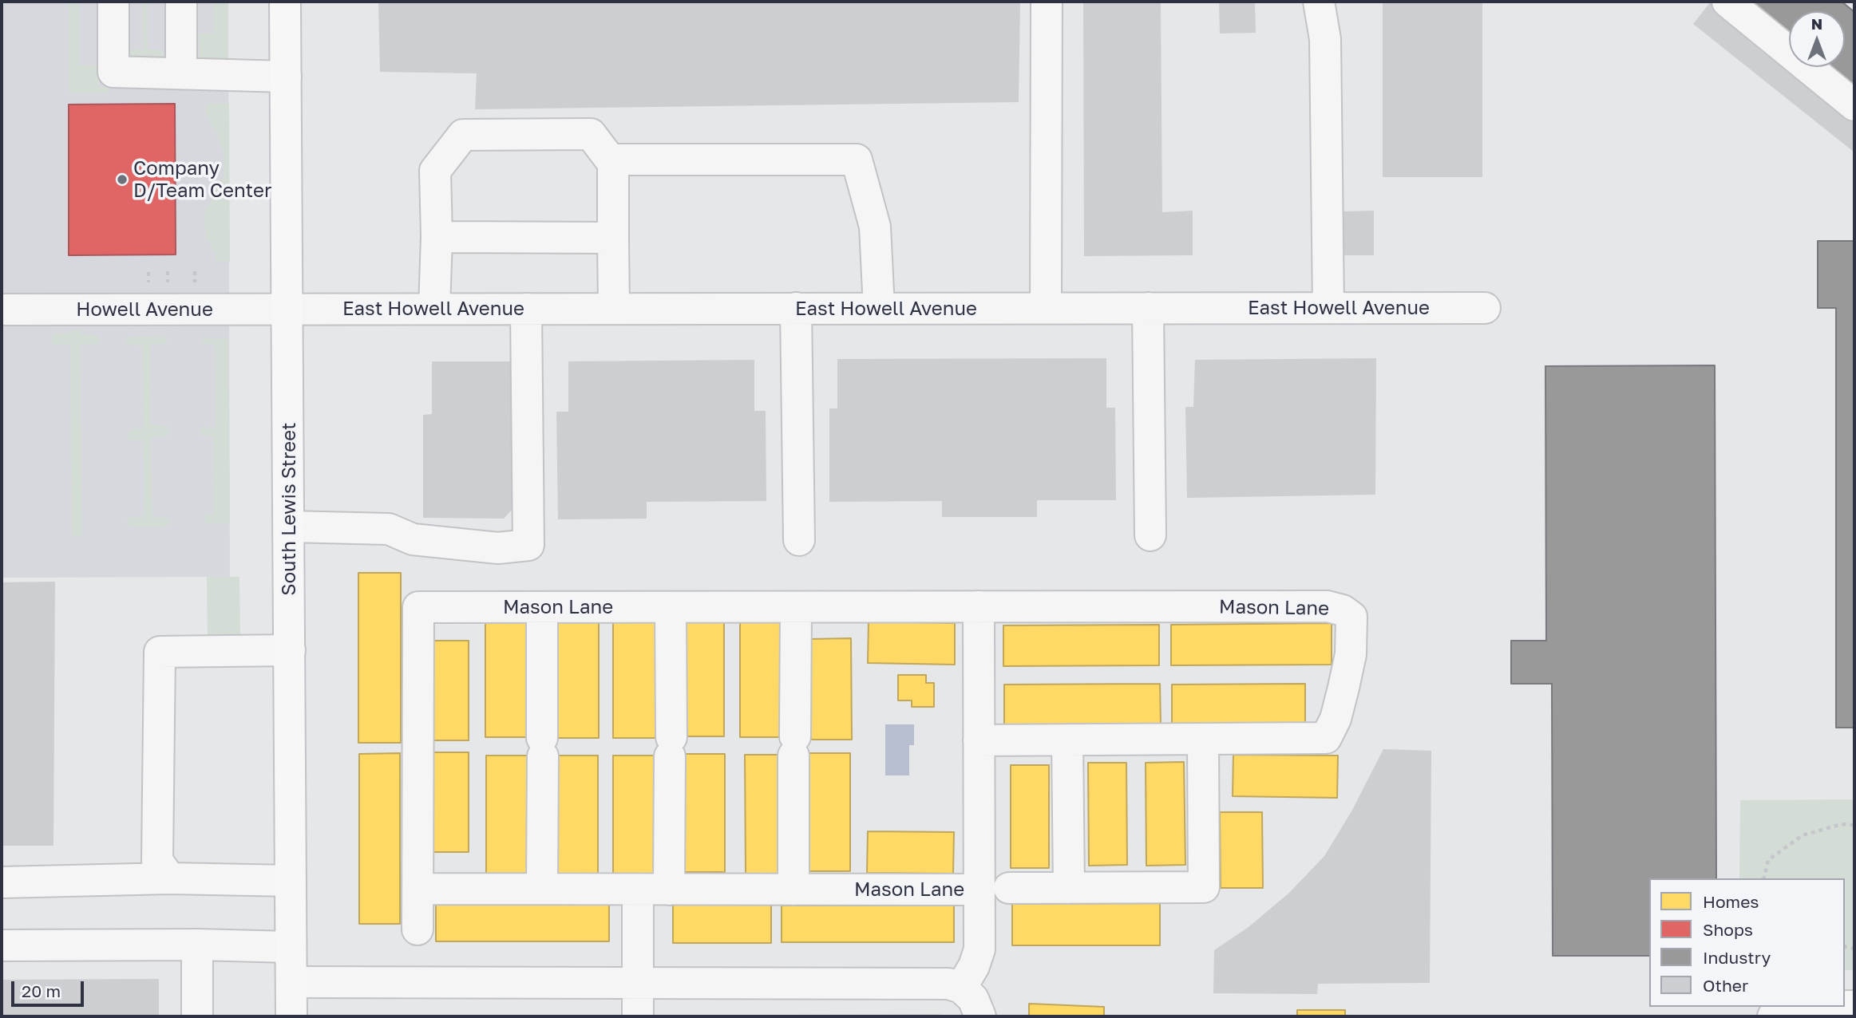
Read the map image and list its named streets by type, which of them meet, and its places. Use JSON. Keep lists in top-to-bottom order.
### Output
{
  "streets": {
    "main road": ["South Lewis Street"],
    "street": ["East Howell Avenue", "Howell Avenue", "Mason Lane"]
  },
  "crossings": [
    ["East Howell Avenue", "Howell Avenue"],
    ["East Howell Avenue", "South Lewis Street"],
    ["Howell Avenue", "South Lewis Street"],
    ["South Lewis Street", "Mason Lane"]
  ],
  "places": ["Company D/Team Center"],
  "legend": [
    "Homes",
    "Shops",
    "Industry",
    "Other"
  ],
  "scale_bar": "20 m",
  "north": "top"
}
